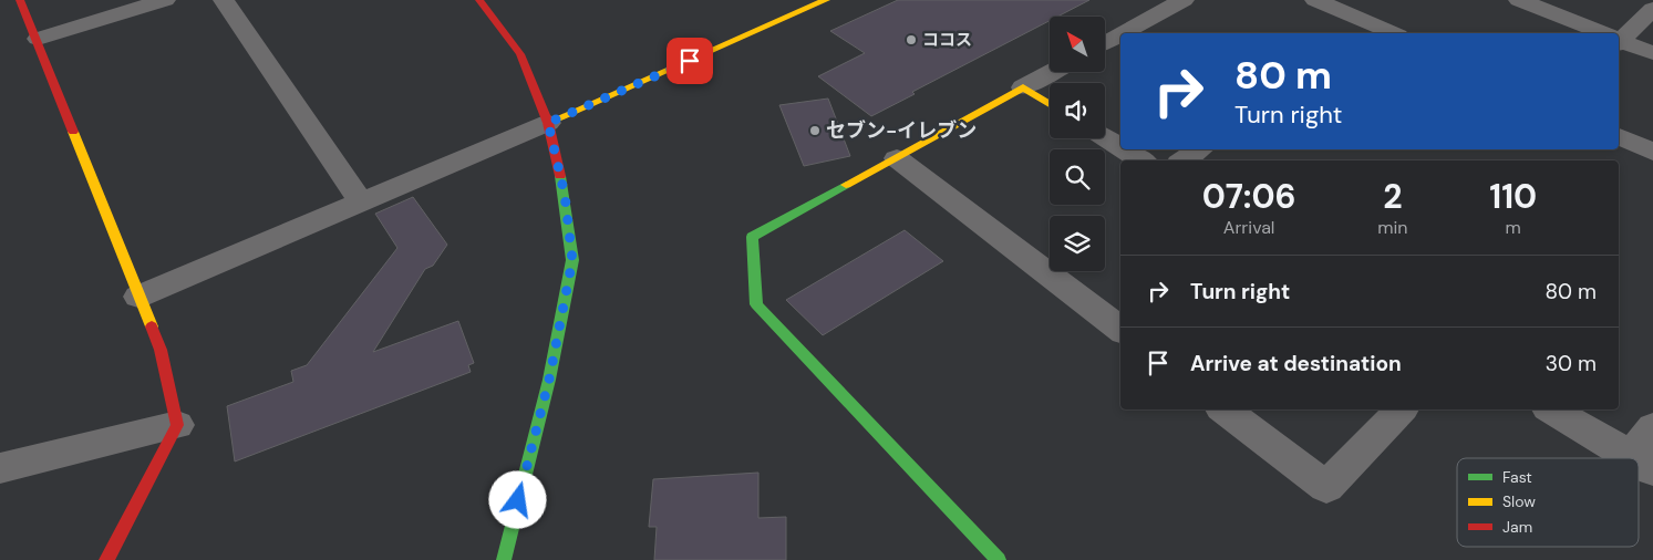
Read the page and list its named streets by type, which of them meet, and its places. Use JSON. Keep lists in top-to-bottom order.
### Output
{
  "places": ["ココス", "セブン-イレブン"],
  "legend": ["Fast", "Slow", "Jam"],
  "north": "top left",
  "page": {
    "turn": ["80 m", "Turn right"],
    "eta": [
      "07:06",
      "Arrival",
      "2",
      "min",
      "110",
      "m"
    ],
    "list": [
      {
        "name": "Turn right",
        "value": "80 m"
      },
      {
        "name": "Arrive at destination",
        "value": "30 m"
      }
    ]
  }
}
